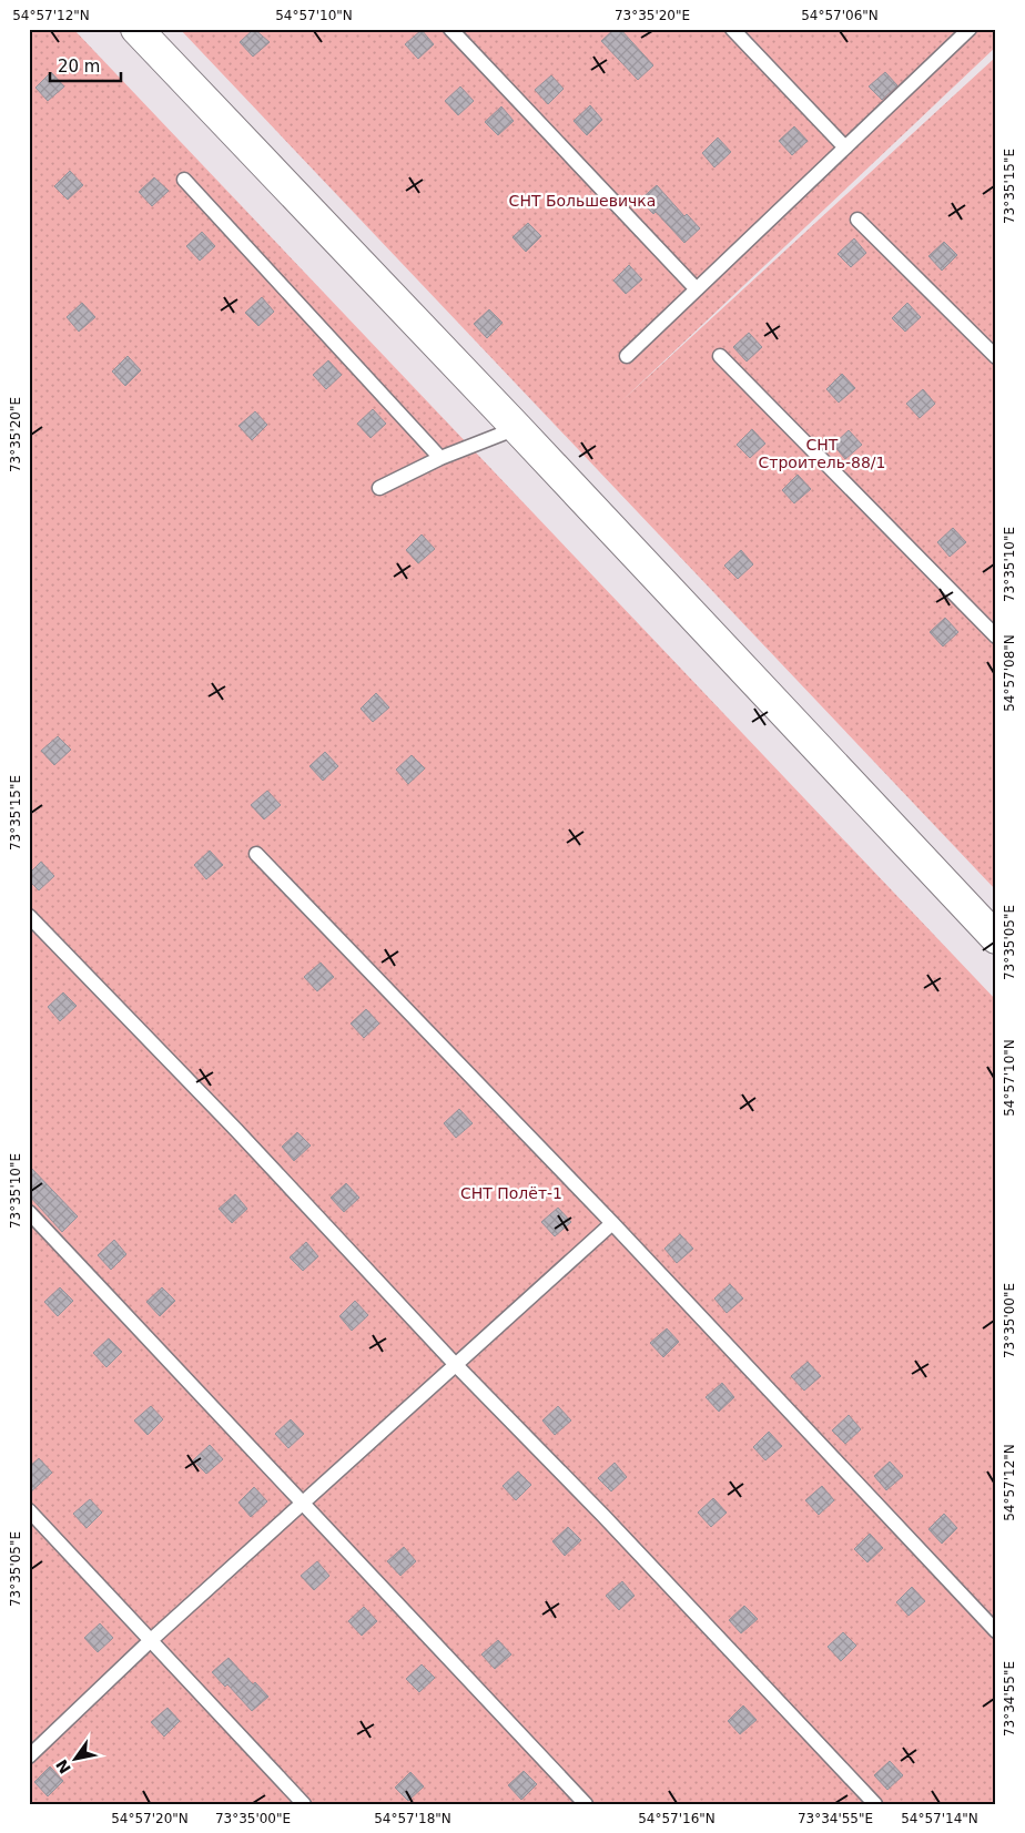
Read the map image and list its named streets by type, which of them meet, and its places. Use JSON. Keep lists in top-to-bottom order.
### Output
{
  "parks": ["СНТ Большевичка", "СНТ Строитель-88/1", "СНТ Полёт-1"],
  "scale_bar": "20 m",
  "north": "bottom left",
  "coordinates": [
    "54°57'12\"N",
    "54°57'10\"N",
    "73°35'20\"E",
    "54°57'06\"N",
    "73°35'15\"E",
    "73°35'10\"E",
    "54°57'08\"N",
    "73°35'05\"E",
    "73°35'00\"E",
    "73°34'55\"E",
    "54°57'20\"N",
    "54°57'18\"N",
    "54°57'16\"N",
    "54°57'14\"N"
  ]
}
